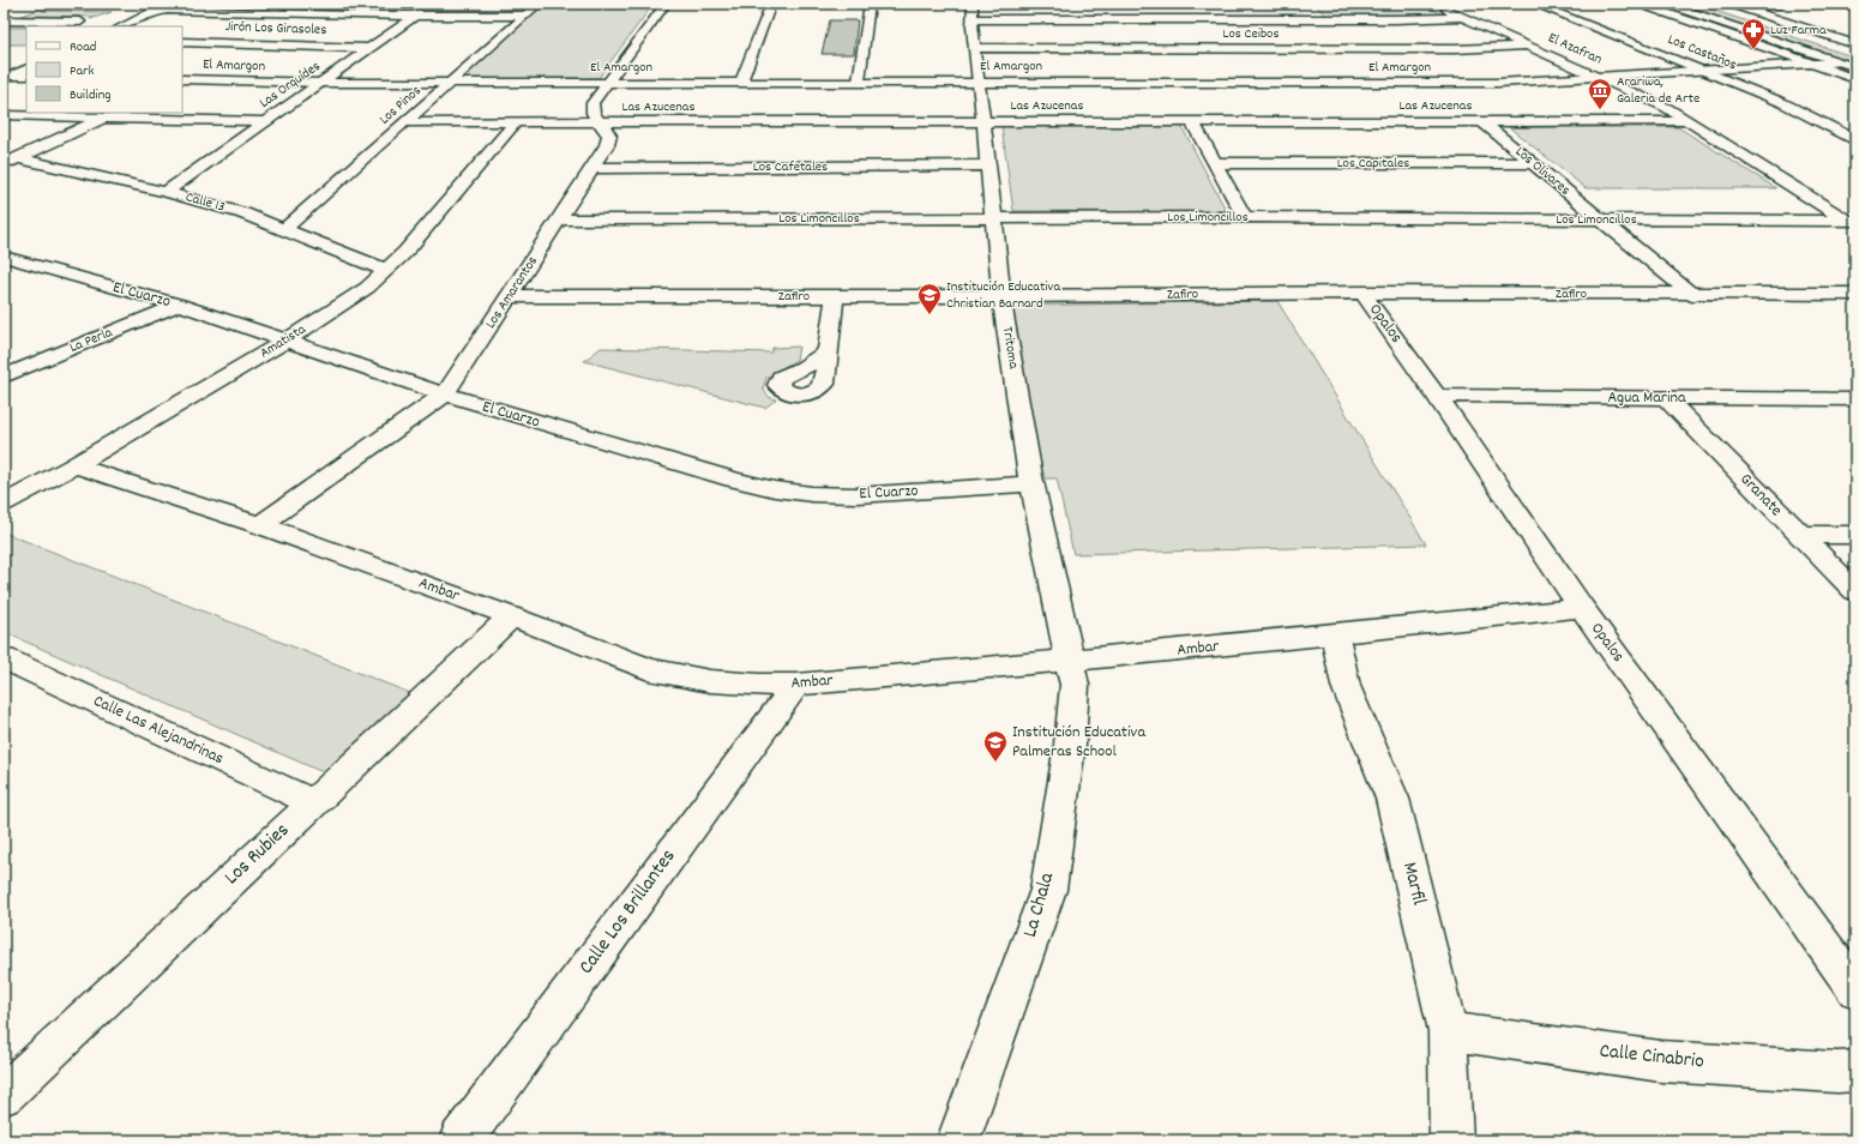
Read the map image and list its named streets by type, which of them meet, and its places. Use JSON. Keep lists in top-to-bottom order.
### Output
{
  "streets": {
    "street": [
      "Jirón Los Girasoles",
      "Los Ceibos",
      "El Azafran",
      "Los Castaños",
      "El Amargon",
      "Las Orquídes",
      "Los Pinos",
      "Las Azucenas",
      "Los Capitales",
      "Los Cafetales",
      "Los Olivares",
      "Calle 13",
      "Los Limoncillos",
      "Los Amarantos",
      "Zafiro",
      "El Cuarzo",
      "Opalos",
      "La Perla",
      "Amatista",
      "Tritoma",
      "Agua Marina",
      "Granate",
      "Ambar",
      "Calle Las Alejandrinas",
      "Los Rubies",
      "Marfil",
      "La Chala",
      "Calle Los Brillantes",
      "Calle Cinabrio"
    ]
  },
  "crossings": [
    ["Jirón Los Girasoles", "Las Orquídes"],
    ["Los Ceibos", "El Azafran"],
    ["Los Ceibos", "Tritoma"],
    ["El Azafran", "El Amargon"],
    ["El Azafran", "Las Azucenas"],
    ["El Azafran", "Los Limoncillos"],
    ["Los Castaños", "El Amargon"],
    ["El Amargon", "Las Orquídes"],
    ["El Amargon", "Los Pinos"],
    ["El Amargon", "Los Amarantos"],
    ["El Amargon", "Tritoma"],
    ["Las Orquídes", "Calle 13"],
    ["Los Pinos", "Las Azucenas"],
    ["Los Pinos", "Calle 13"],
    ["Las Azucenas", "Los Olivares"],
    ["Las Azucenas", "Los Amarantos"],
    ["Las Azucenas", "Amatista"],
    ["Las Azucenas", "Tritoma"],
    ["Los Capitales", "Los Olivares"],
    ["Los Cafetales", "Los Amarantos"],
    ["Los Cafetales", "Tritoma"],
    ["Los Olivares", "Los Limoncillos"],
    ["Los Olivares", "Zafiro"],
    ["Calle 13", "Amatista"],
    ["Los Limoncillos", "Los Amarantos"],
    ["Los Limoncillos", "Tritoma"],
    ["Los Amarantos", "Zafiro"],
    ["Los Amarantos", "El Cuarzo"],
    ["Los Amarantos", "Ambar"],
    ["Zafiro", "Opalos"],
    ["Zafiro", "Tritoma"],
    ["El Cuarzo", "La Perla"],
    ["El Cuarzo", "Amatista"],
    ["El Cuarzo", "Tritoma"],
    ["Opalos", "Agua Marina"],
    ["Opalos", "Ambar"],
    ["Amatista", "Ambar"],
    ["Tritoma", "Ambar"],
    ["Tritoma", "La Chala"],
    ["Agua Marina", "Granate"],
    ["Ambar", "Los Rubies"],
    ["Ambar", "Marfil"],
    ["Ambar", "La Chala"],
    ["Ambar", "Calle Los Brillantes"],
    ["Calle Las Alejandrinas", "Los Rubies"],
    ["Marfil", "Calle Cinabrio"]
  ],
  "places": {
    "pharmacy": ["Luz Farma"],
    "museum": ["Arariwa, Galeria de Arte"],
    "school or university": ["Institución Educativa Christian Barnard", "Institución Educativa Palmeras School"]
  },
  "legend": ["Road", "Park", "Building"]
}
